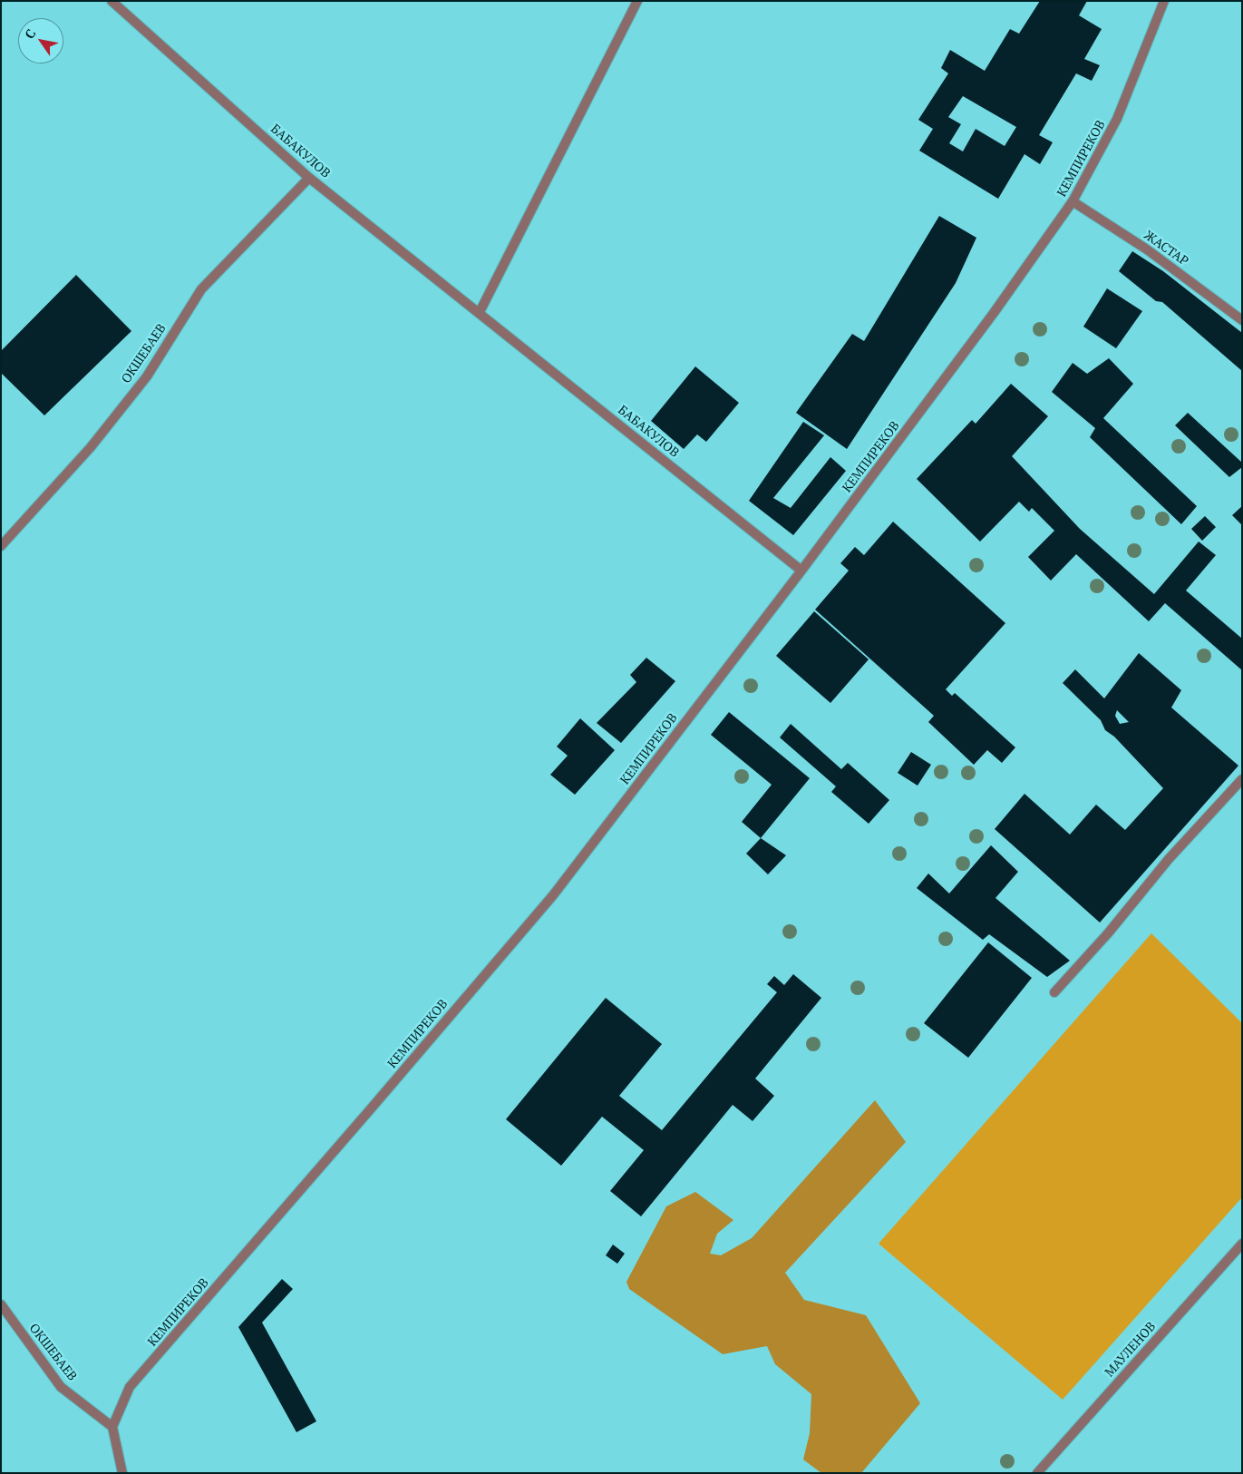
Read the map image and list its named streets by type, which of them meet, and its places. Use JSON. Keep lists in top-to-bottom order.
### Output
{
  "streets": {
    "street": [
      "БАБАКУЛОВ",
      "КЕМПИРЕКОВ",
      "ЖАСТАР",
      "ОКШЕБАЕВ",
      "МАУЛЕНОВ"
    ]
  },
  "crossings": [
    ["БАБАКУЛОВ", "КЕМПИРЕКОВ"],
    ["БАБАКУЛОВ", "ОКШЕБАЕВ"],
    ["КЕМПИРЕКОВ", "ЖАСТАР"],
    ["КЕМПИРЕКОВ", "ОКШЕБАЕВ"]
  ],
  "north": "top left"
}
